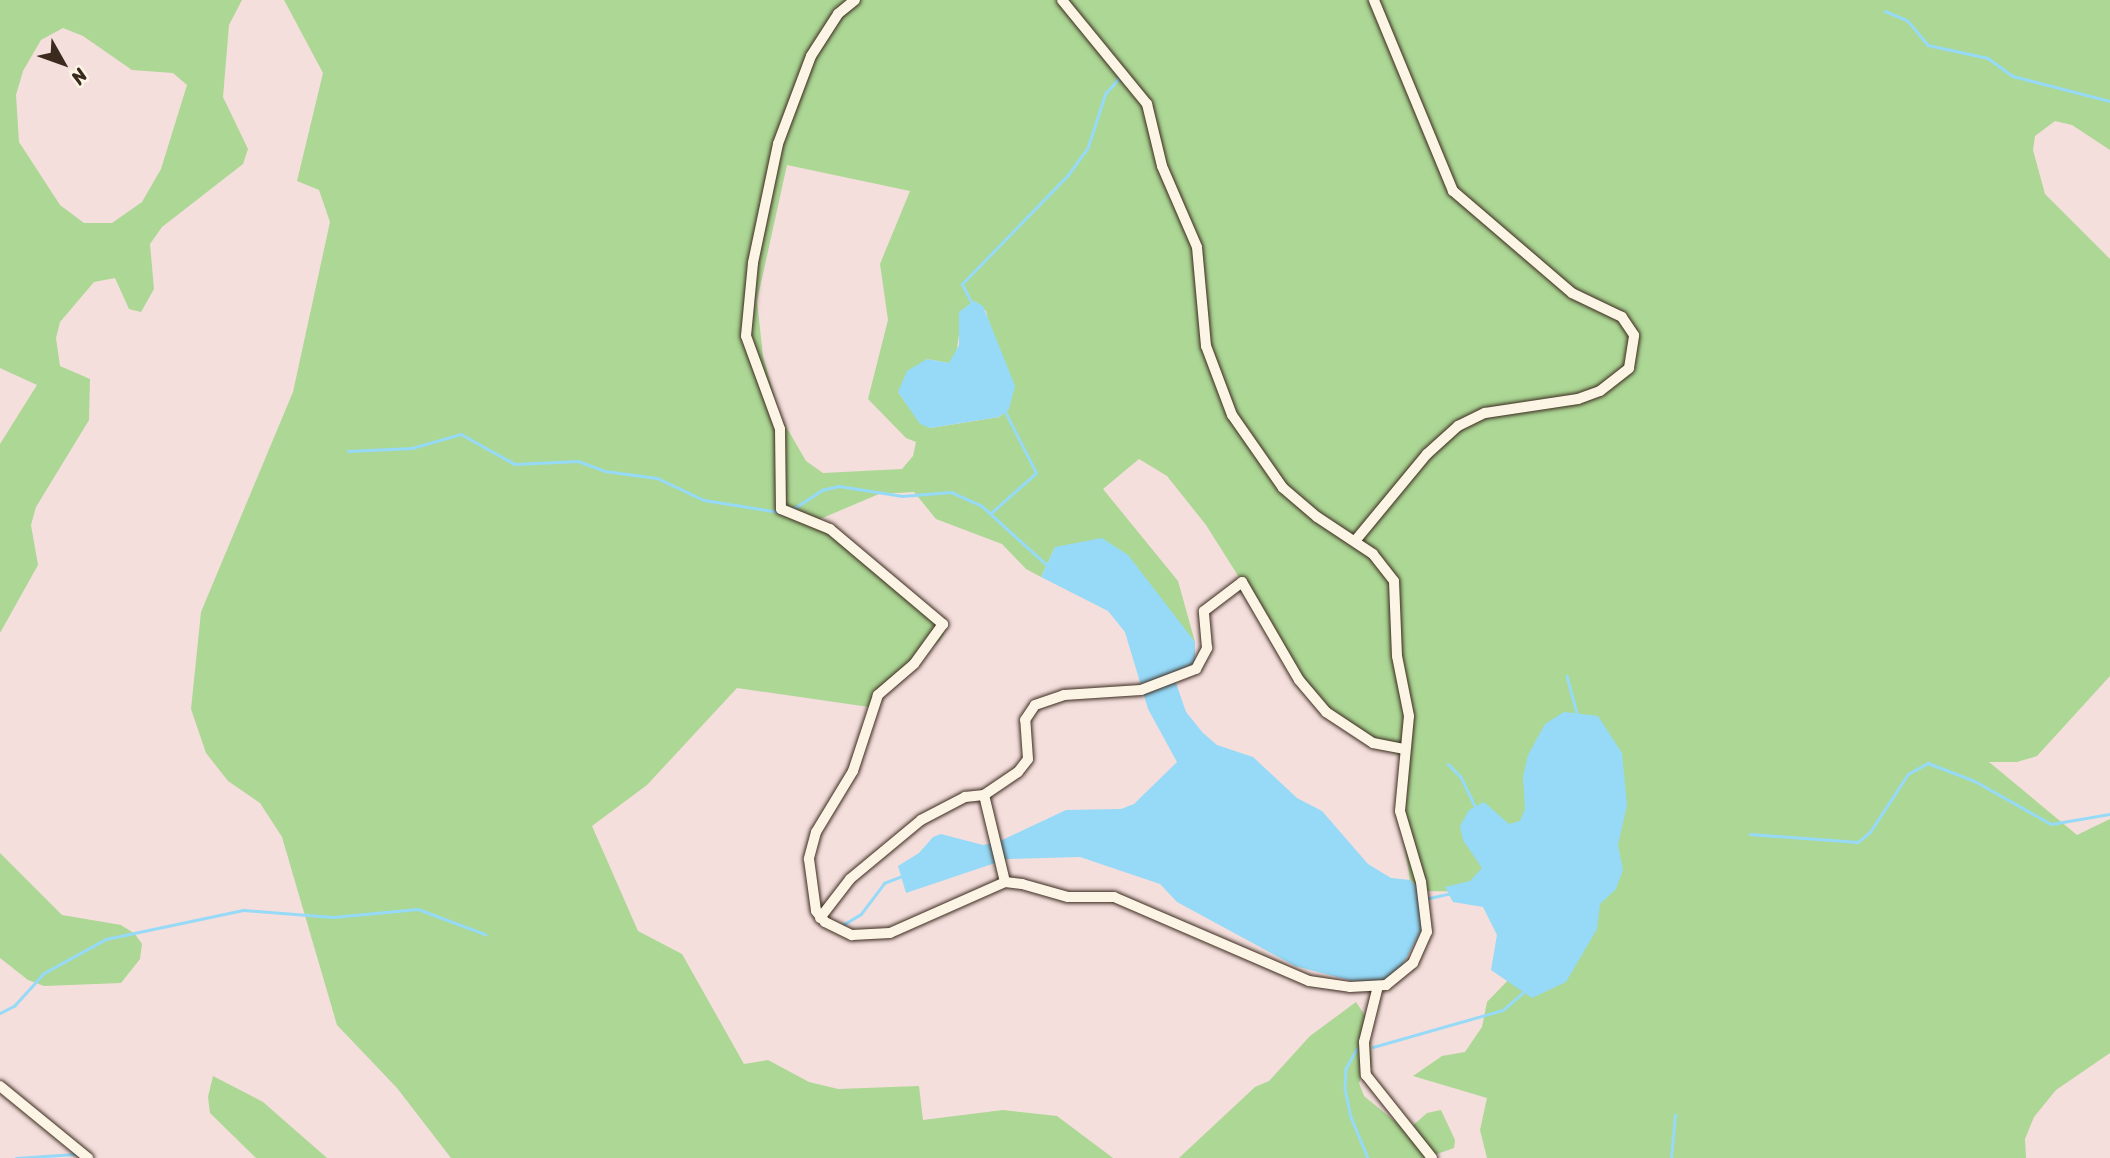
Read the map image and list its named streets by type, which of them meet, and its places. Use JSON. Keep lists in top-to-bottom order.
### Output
{
  "north": "bottom right"
}
